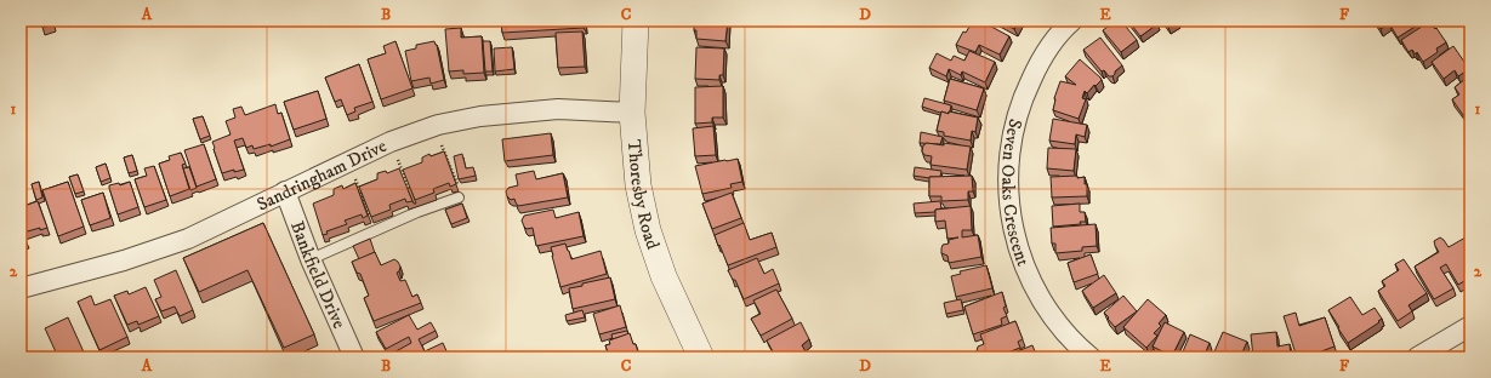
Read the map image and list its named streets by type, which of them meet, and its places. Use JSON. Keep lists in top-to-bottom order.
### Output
{
  "streets": {
    "street": [
      "Sandringham Drive",
      "Seven Oaks Crescent",
      "Thoresby Road",
      "Bankfield Drive"
    ]
  },
  "crossings": [
    ["Sandringham Drive", "Thoresby Road"],
    ["Sandringham Drive", "Bankfield Drive"]
  ],
  "grid": {
    "columns": [
      "A",
      "B",
      "C",
      "D",
      "E",
      "F"
    ],
    "rows": ["1", "2"]
  }
}
